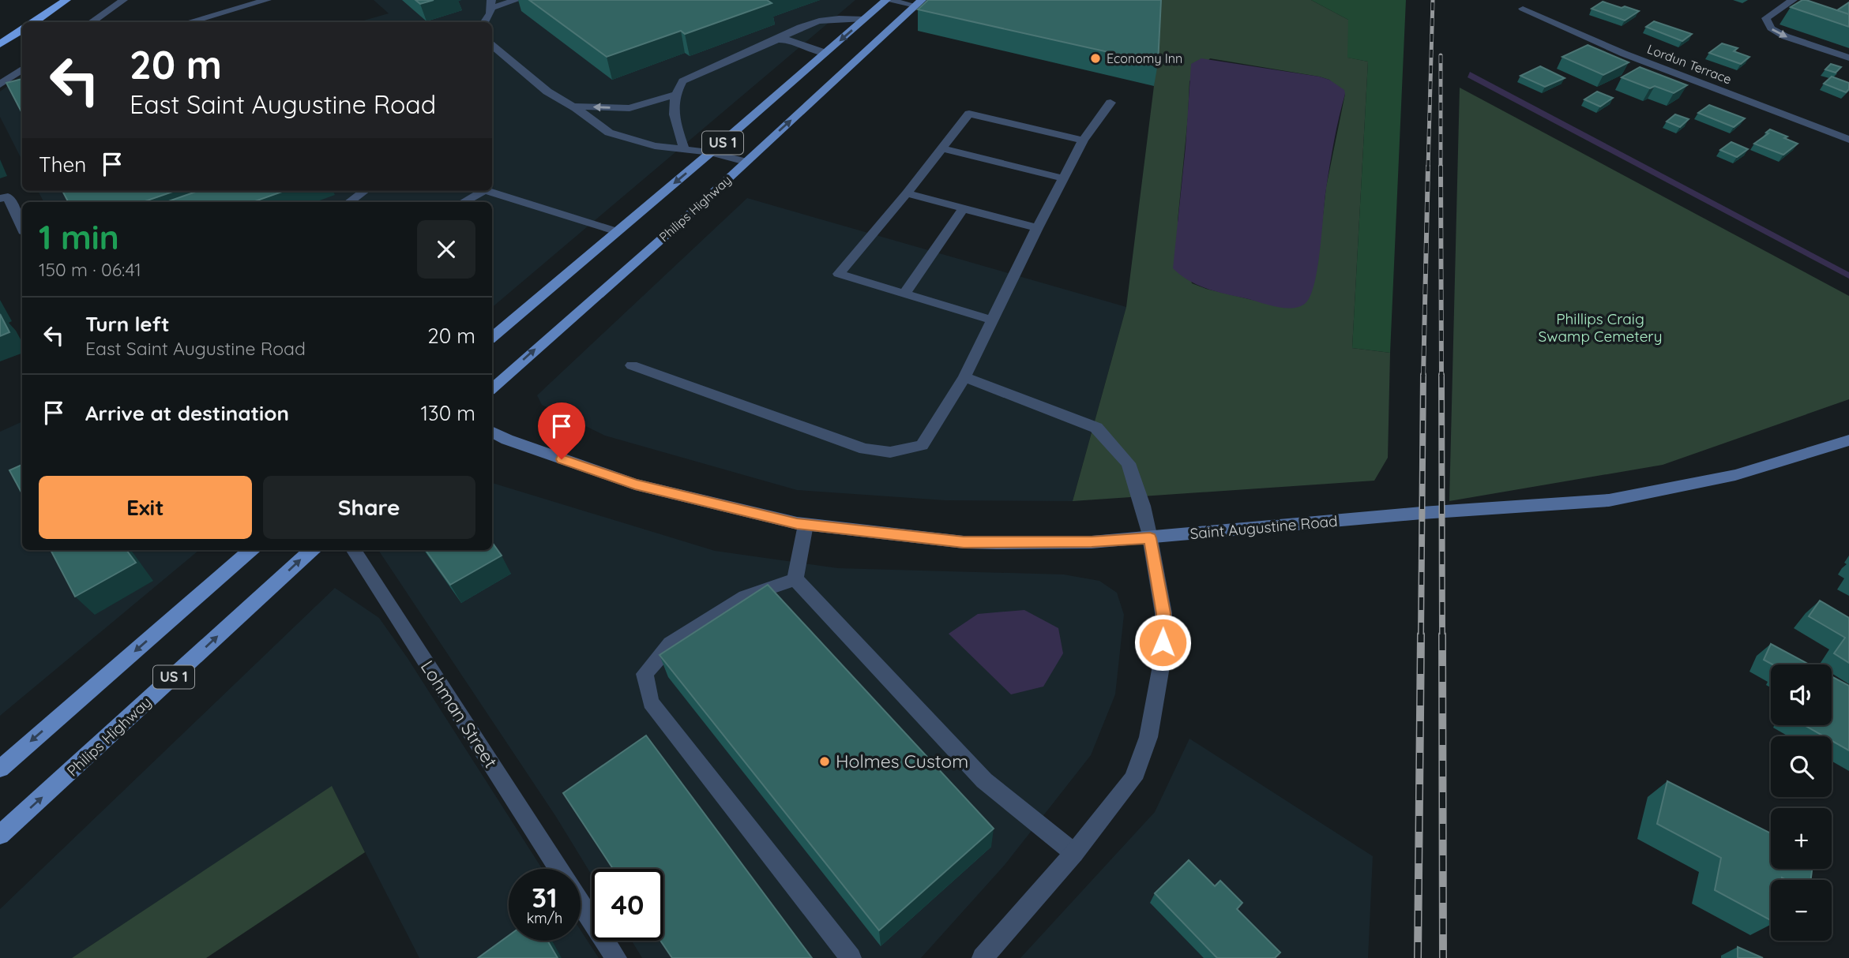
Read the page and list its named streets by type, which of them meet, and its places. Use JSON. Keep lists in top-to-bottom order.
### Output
{
  "streets": {
    "main road": ["US 1", "Philips Highway", "Saint Augustine Road"],
    "street": ["Lordun Terrace", "Lohman Street"]
  },
  "parks": ["Phillips Craig Swamp Cemetery"],
  "places": ["Economy Inn", "Holmes Custom"],
  "page": {
    "turn": ["20 m", "East Saint Augustine Road"],
    "then": "Then",
    "heading": ["1 min", "150 m · 06:41"],
    "list": [
      {
        "name": "Turn left",
        "note": "East Saint Augustine Road",
        "value": "20 m"
      },
      {
        "name": "Arrive at destination",
        "value": "130 m"
      }
    ],
    "buttons": ["Exit", "Share"],
    "map_buttons": ["+", "−"],
    "speed": "31 km/h",
    "limit": "40"
  }
}
